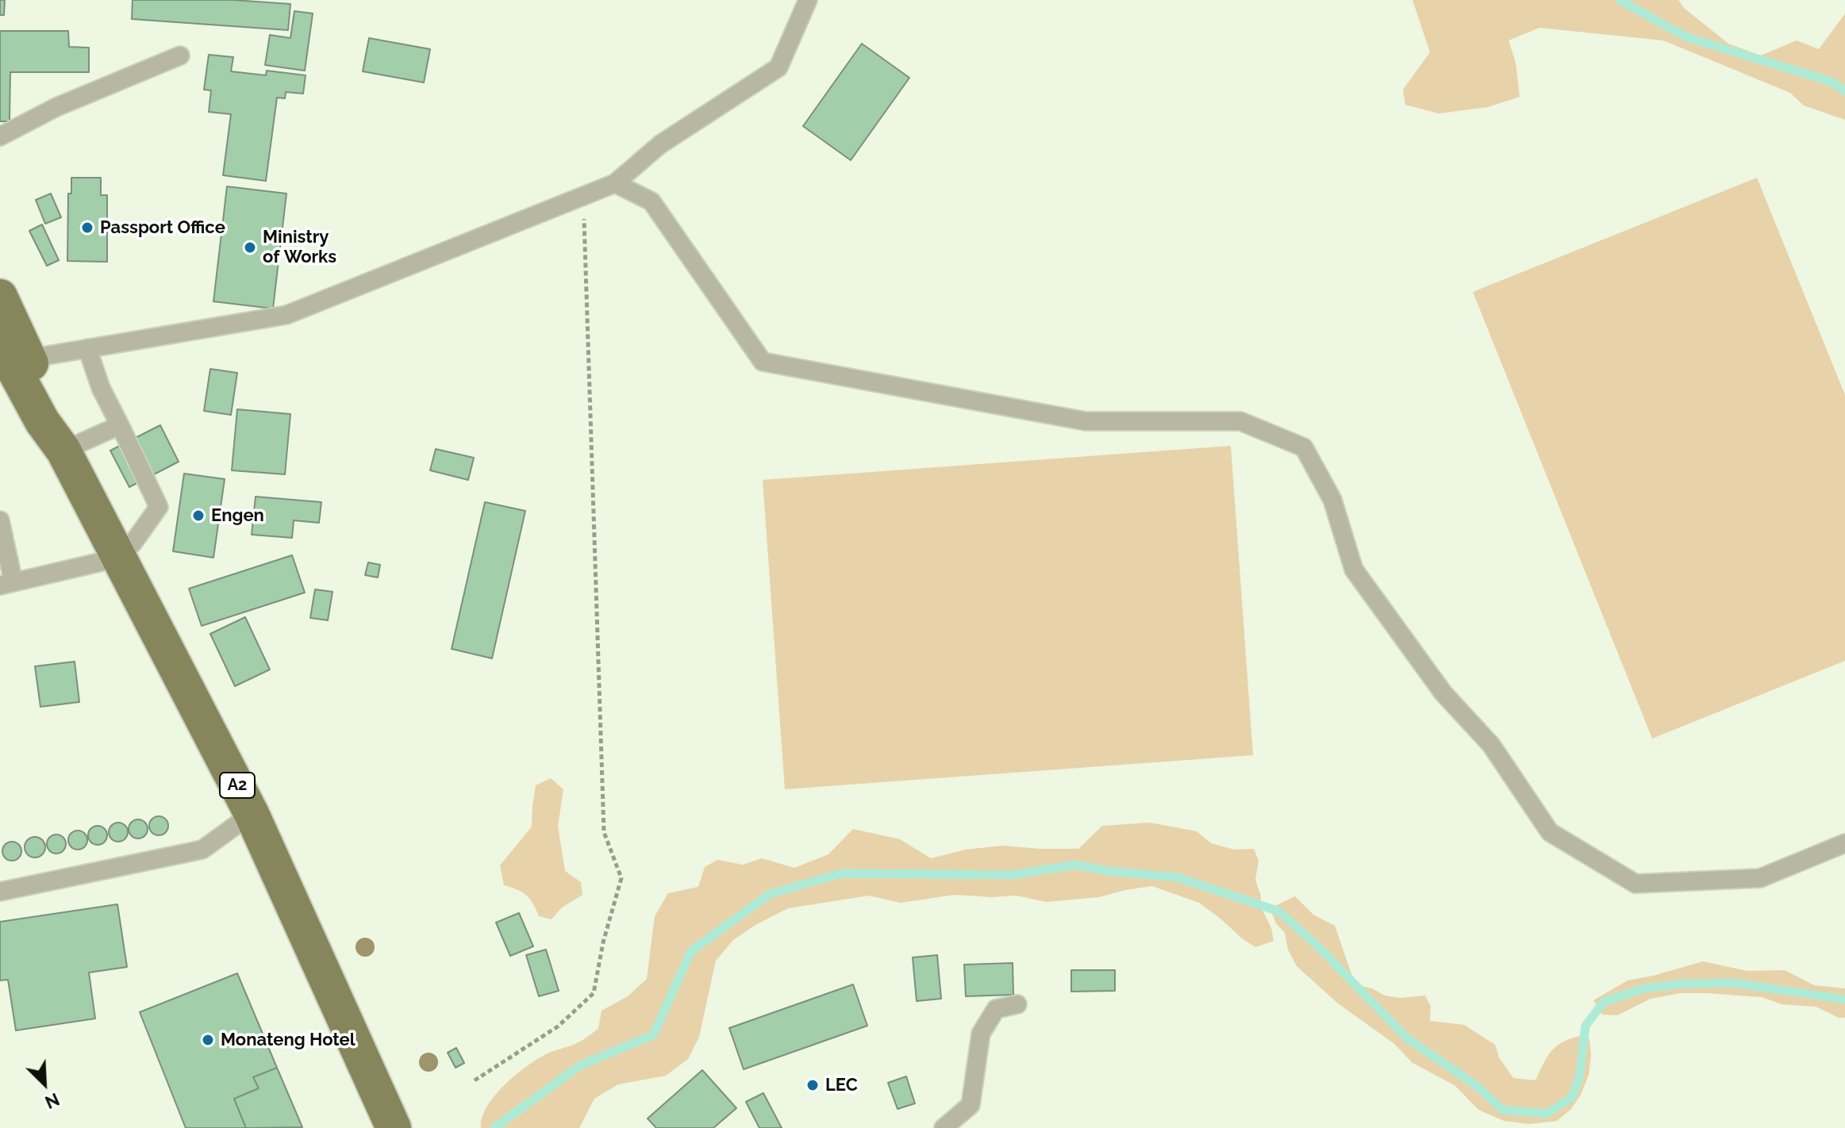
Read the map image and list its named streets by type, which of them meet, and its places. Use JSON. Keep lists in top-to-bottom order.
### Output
{
  "streets": {
    "main road": ["A2"]
  },
  "places": [
    "Passport Office",
    "Ministry of Works",
    "Engen",
    "Monateng Hotel",
    "LEC"
  ],
  "north": "bottom right"
}
